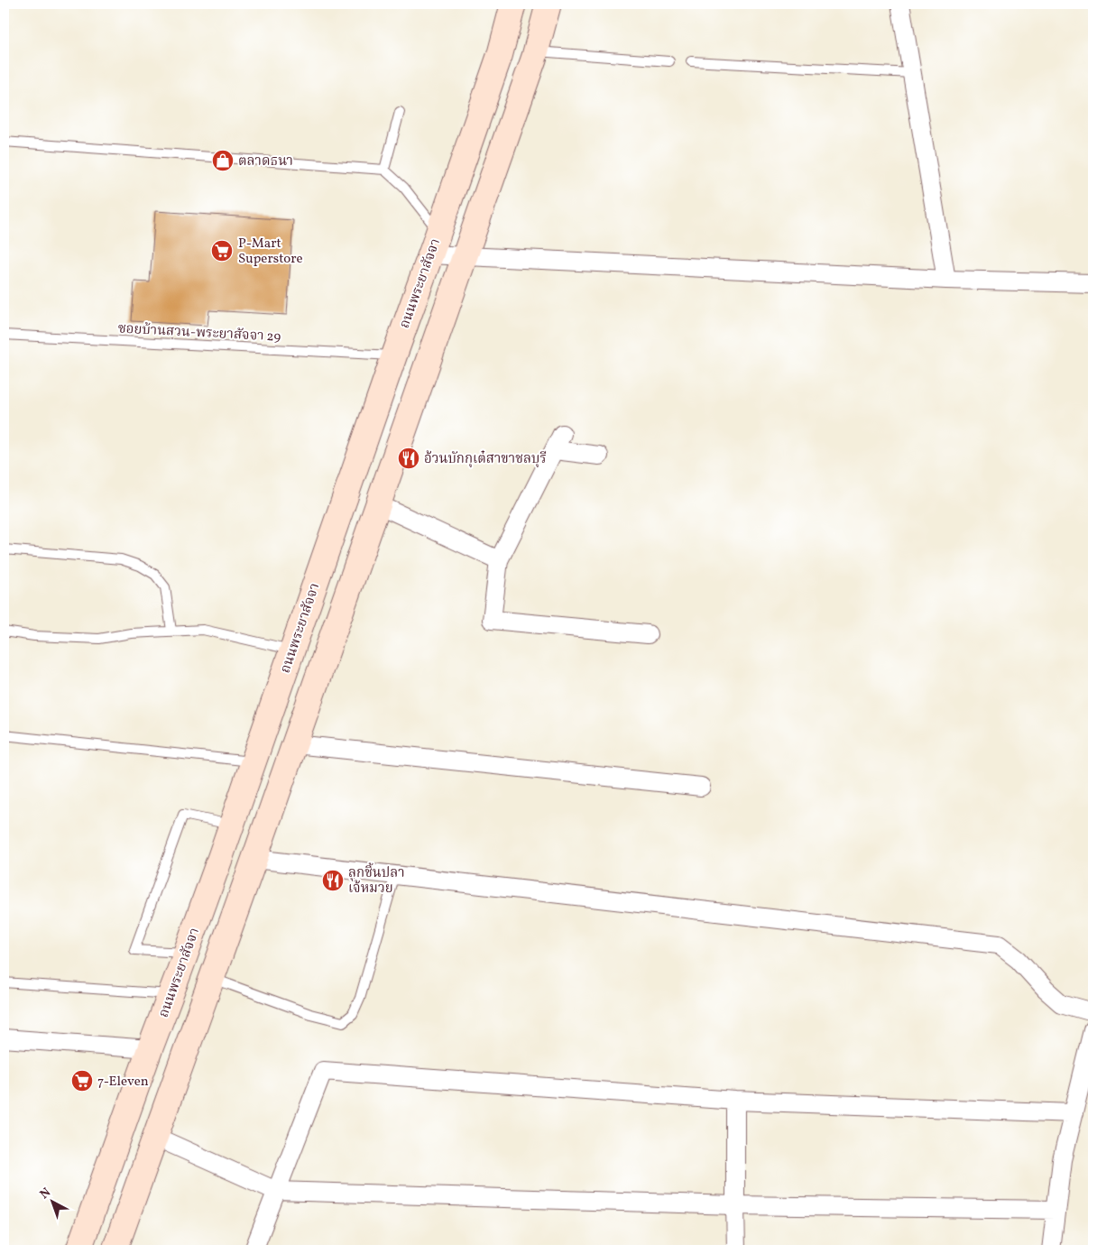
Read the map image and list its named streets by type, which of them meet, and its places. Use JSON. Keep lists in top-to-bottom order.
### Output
{
  "streets": {
    "main road": ["ถนนพระยาสัจจา"],
    "lane": ["ซอยบ้านสวน-พระยาสัจจา 29"]
  },
  "crossings": [
    ["ถนนพระยาสัจจา", "ซอยบ้านสวน-พระยาสัจจา 29"]
  ],
  "places": {
    "shop": ["ตลาดธนา"],
    "supermarket": ["P-Mart Superstore", "7-Eleven"],
    "restaurant": ["อ้วนบักกุเต๋สาขาชลบุรี", "ลูกชิ้นปลา เจ้หมวย"]
  },
  "north": "top left"
}
